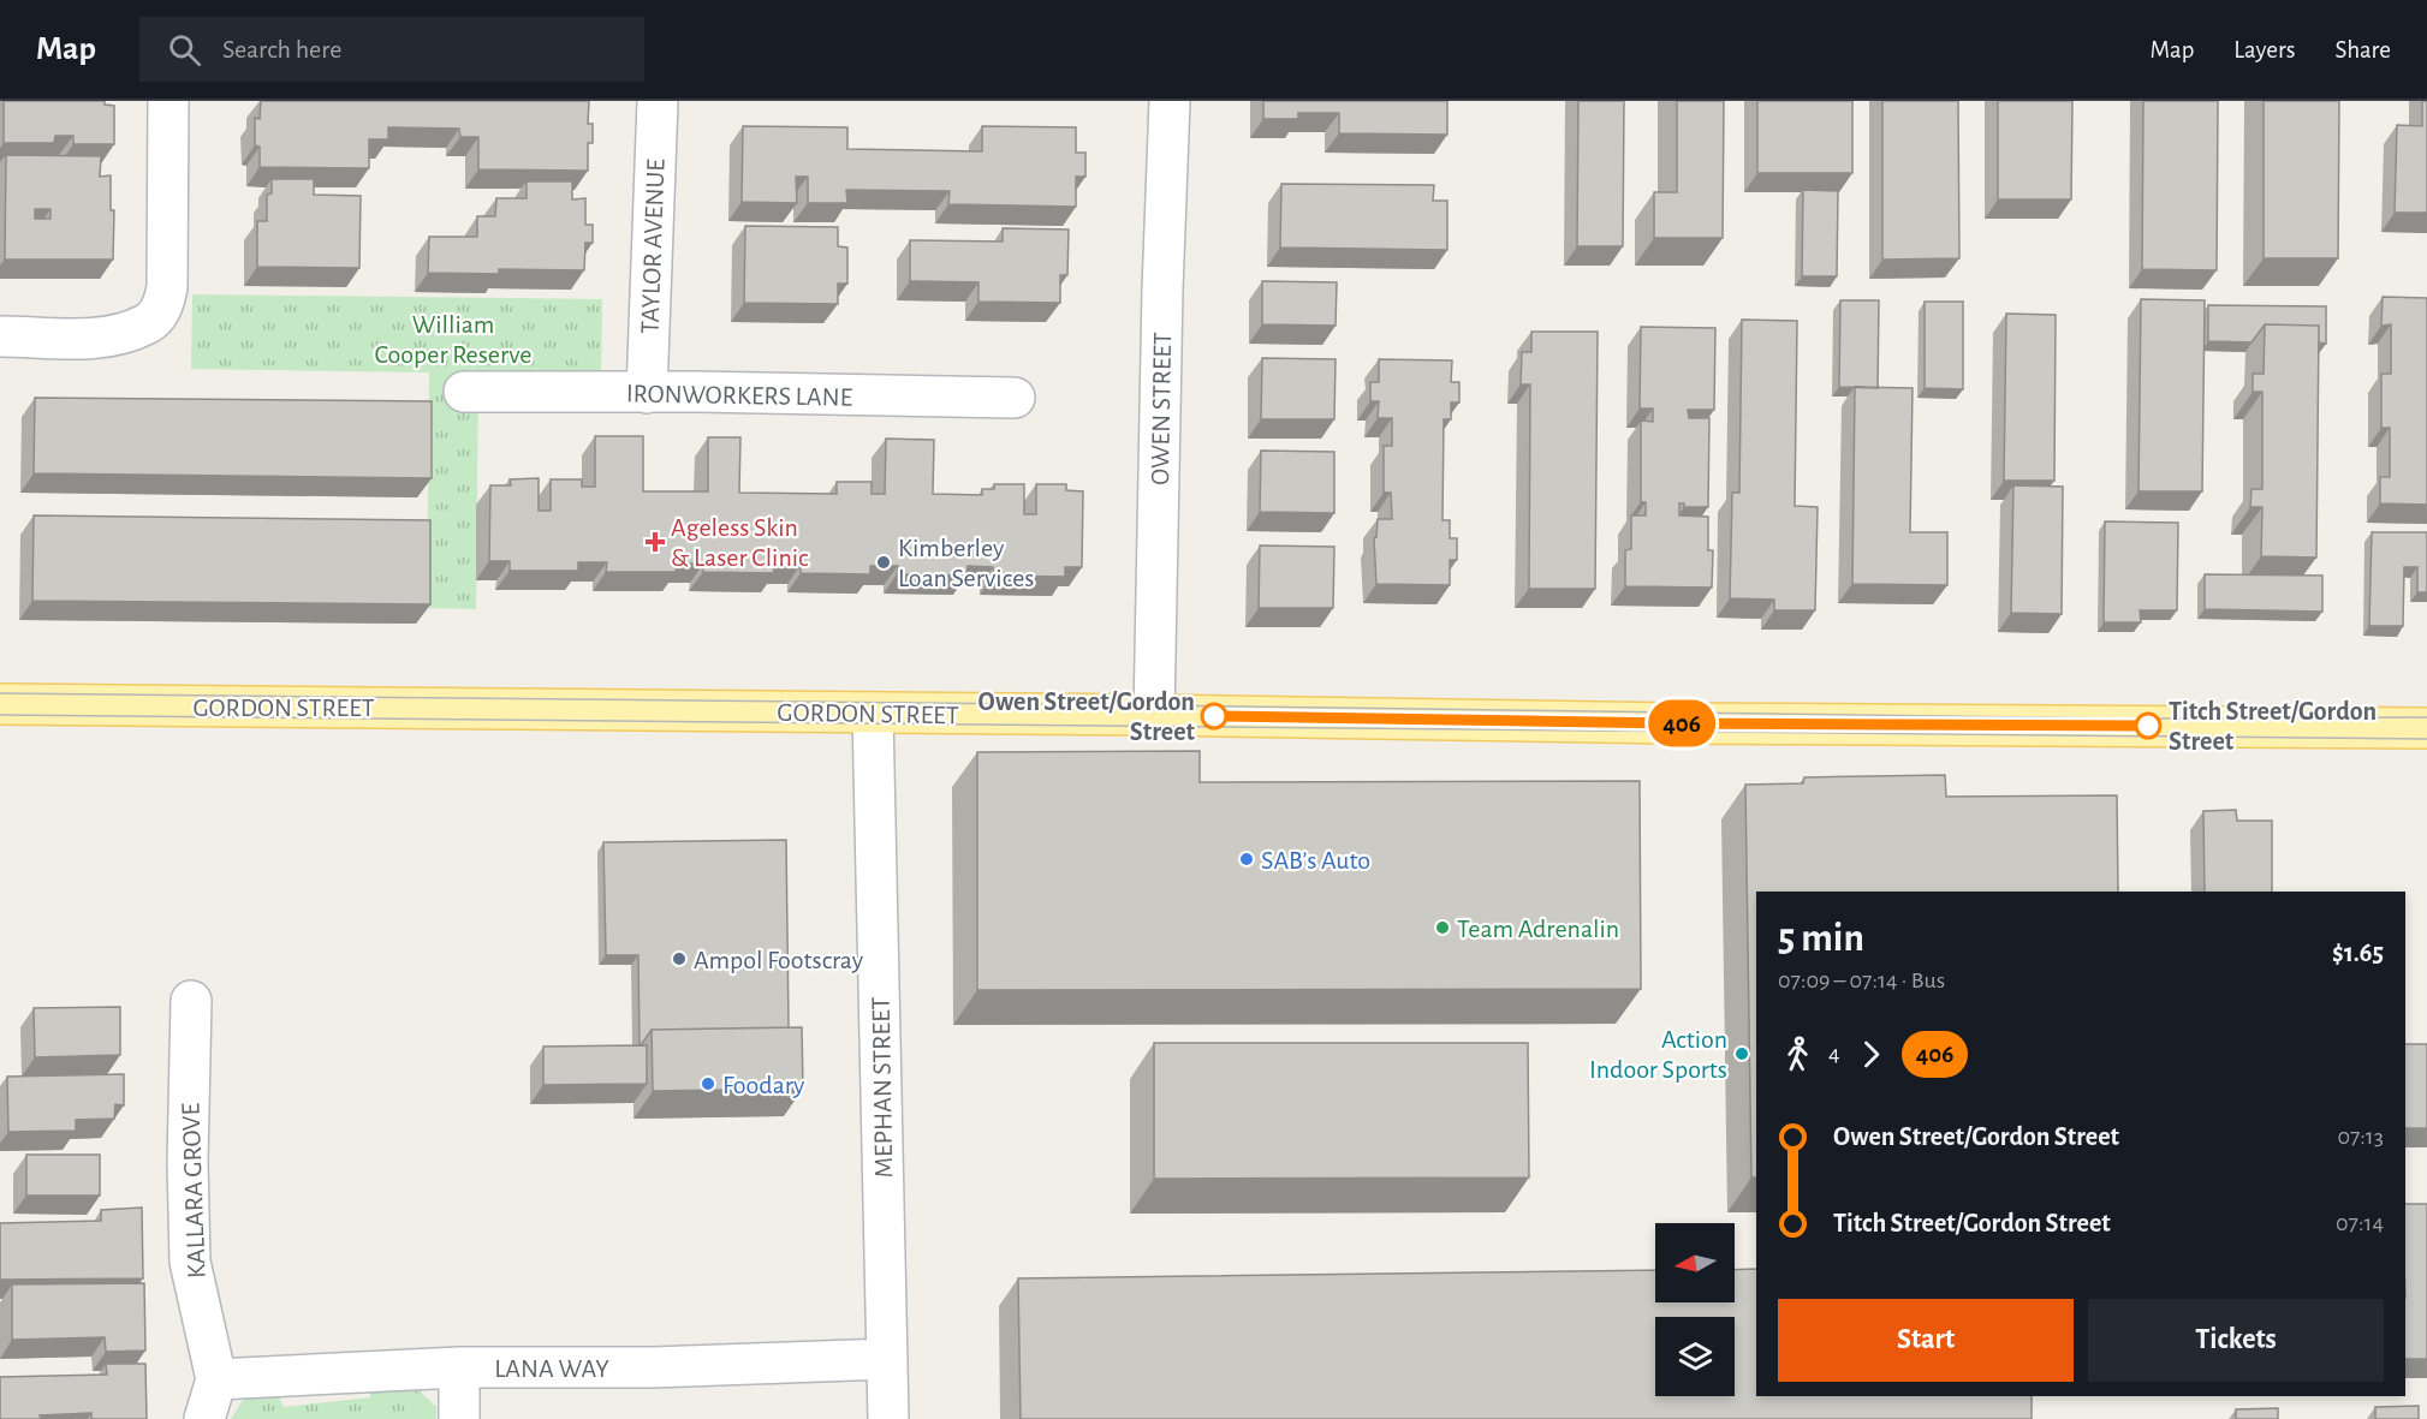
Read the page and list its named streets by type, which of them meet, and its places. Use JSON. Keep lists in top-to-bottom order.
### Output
{
  "streets": {
    "main road": ["GORDON STREET"],
    "street": [
      "TAYLOR AVENUE",
      "IRONWORKERS LANE",
      "OWEN STREET",
      "MEPHAN STREET",
      "KALLARA GROVE",
      "LANA WAY"
    ]
  },
  "crossings": [
    ["TAYLOR AVENUE", "IRONWORKERS LANE"],
    ["OWEN STREET", "GORDON STREET"],
    ["GORDON STREET", "MEPHAN STREET"],
    ["MEPHAN STREET", "LANA WAY"],
    ["KALLARA GROVE", "LANA WAY"]
  ],
  "parks": ["William Cooper Reserve"],
  "places": {
    "health": ["Ageless Skin & Laser Clinic"],
    "other": [
      "Kimberley Loan Services",
      "Owen Street/Gordon Street",
      "Titch Street/Gordon Street",
      "SAB’s Auto",
      "Team Adrenalin",
      "Ampol Footscray",
      "Action Indoor Sports",
      "Foodary"
    ]
  },
  "lines": ["bus line 406"],
  "north": "left",
  "page": {
    "header": "Map",
    "search": "Search here",
    "nav": ["Map", "Layers", "Share"],
    "on_map": "406",
    "heading": ["5 min", "07:09 – 07:14 · Bus", "$1.65"],
    "legs": ["4", "406"],
    "list": [
      {
        "name": "Owen Street/Gordon Street",
        "value": "07:13"
      },
      {
        "name": "Titch Street/Gordon Street",
        "value": "07:14"
      }
    ],
    "buttons": ["Start", "Tickets"]
  }
}
